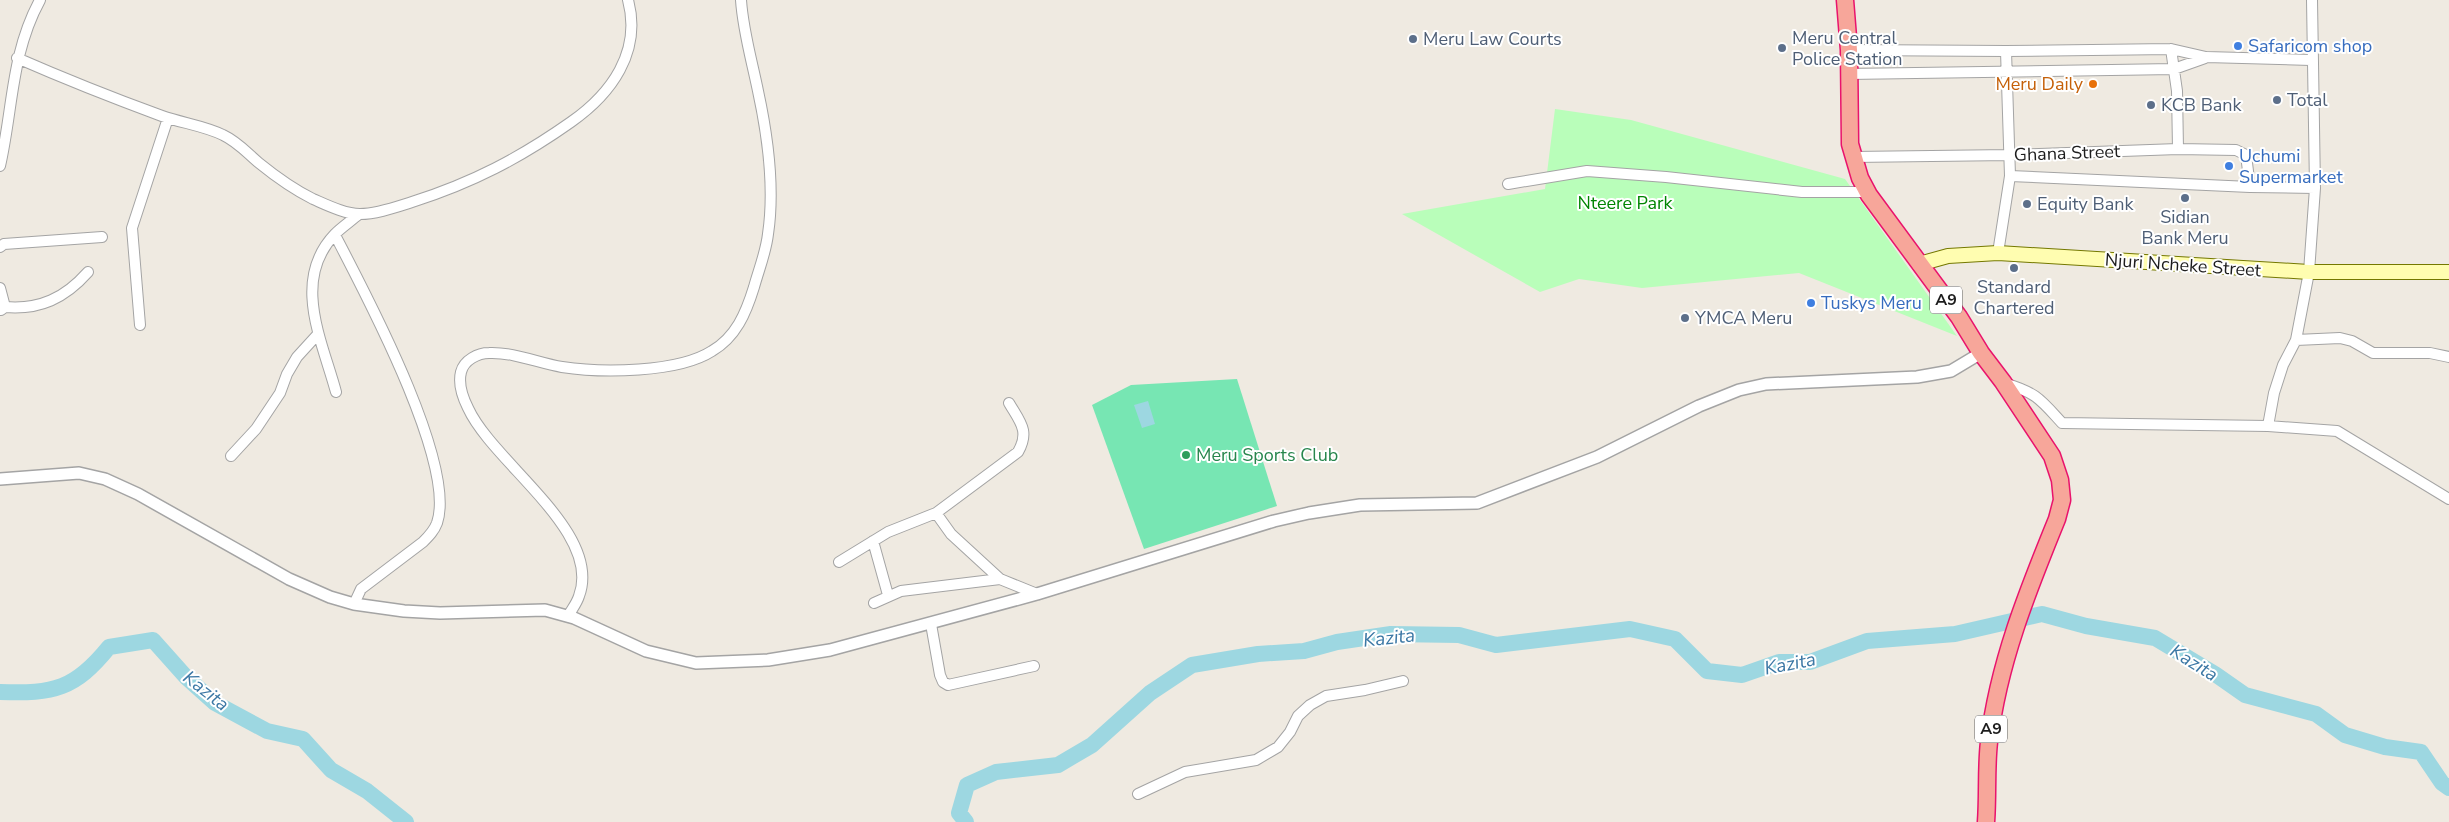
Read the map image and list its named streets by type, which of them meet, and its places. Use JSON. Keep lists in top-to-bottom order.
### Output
{
  "streets": {
    "highway": ["A9"],
    "main road": ["Njuri Ncheke Street"],
    "street": ["Ghana Street"]
  },
  "crossings": [
    ["Ghana Street", "A9"],
    ["Njuri Ncheke Street", "A9"]
  ],
  "water": ["Kazita"],
  "parks": ["Nteere Park"],
  "places": [
    "Meru Law Courts",
    "Safaricom shop",
    "Meru Central Police Station",
    "Meru Daily",
    "Total",
    "KCB Bank",
    "Uchumi Supermarket",
    "Sidian Bank Meru",
    "Equity Bank",
    "Standard Chartered",
    "Tuskys Meru",
    "YMCA Meru",
    "Meru Sports Club"
  ]
}
